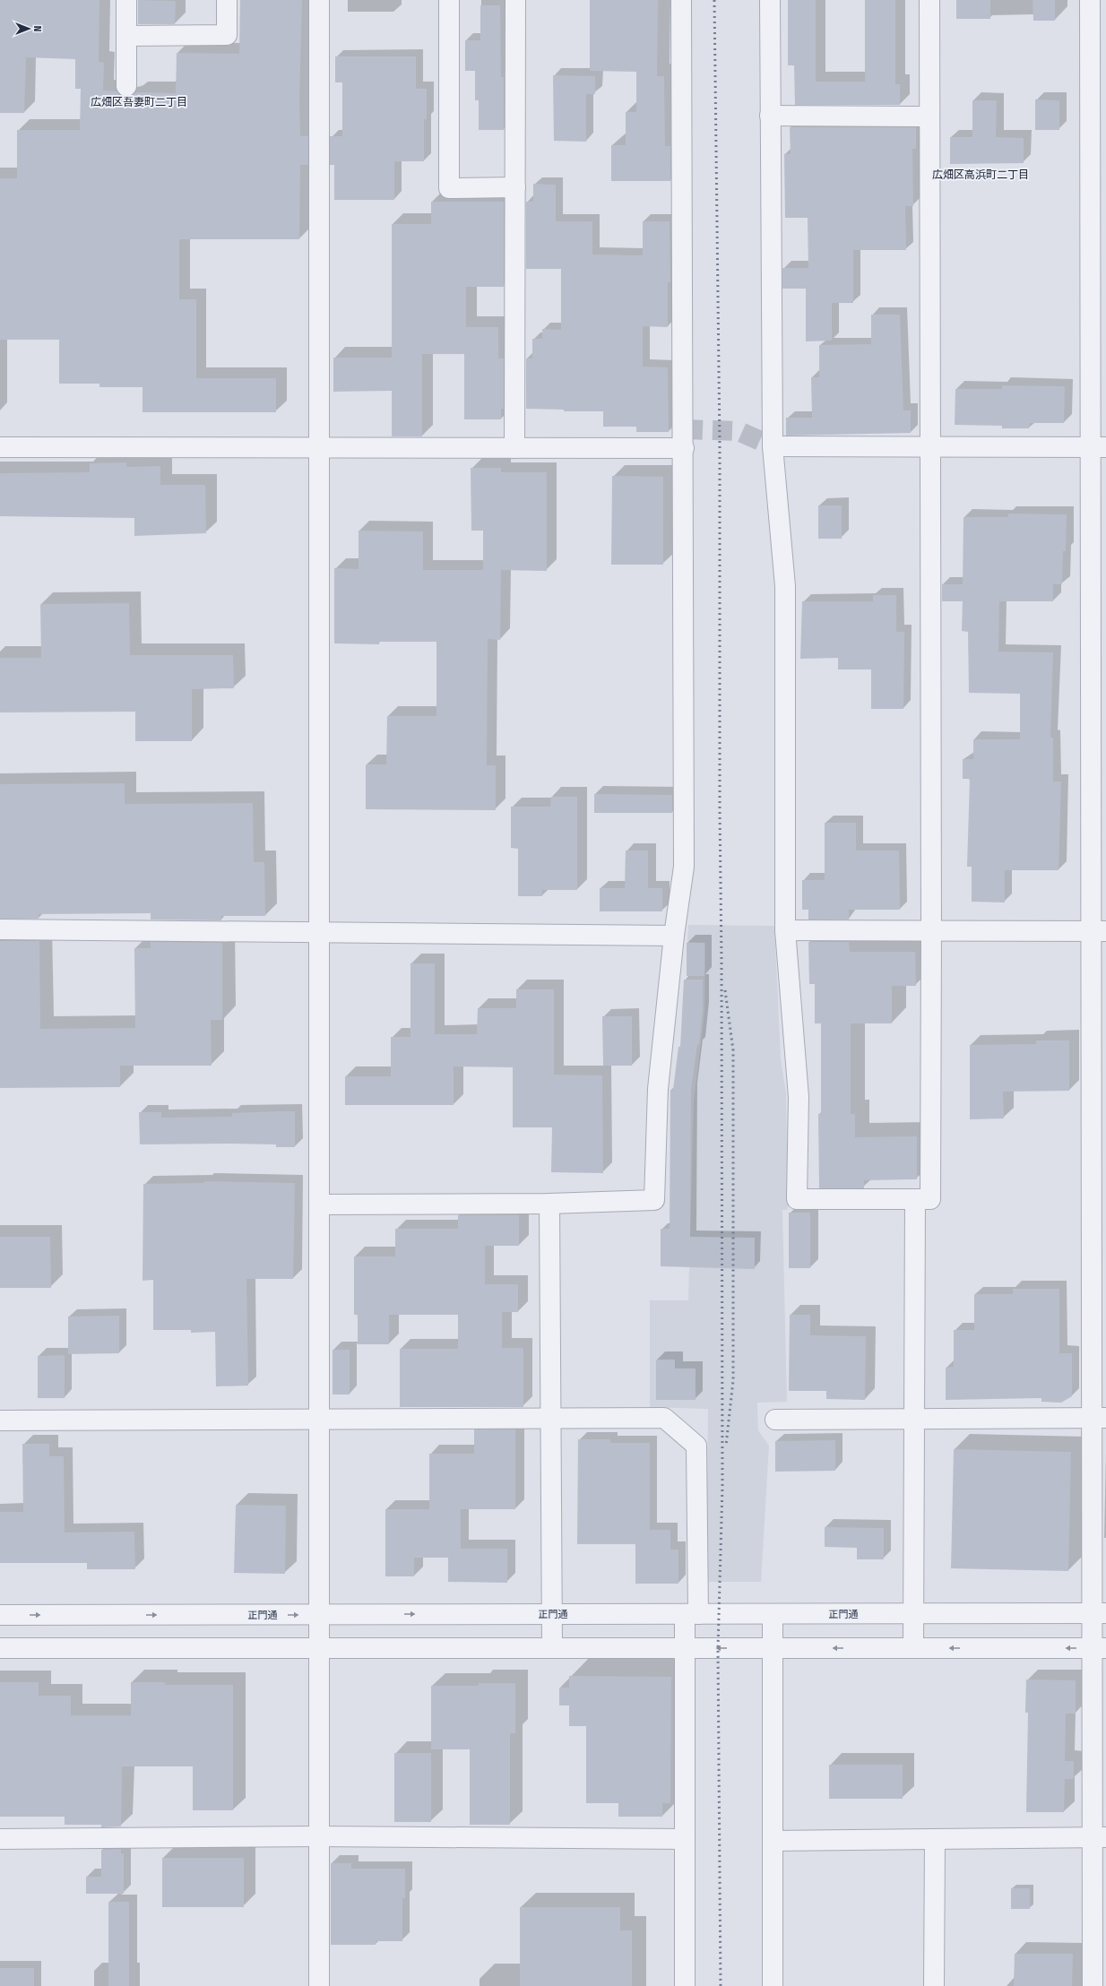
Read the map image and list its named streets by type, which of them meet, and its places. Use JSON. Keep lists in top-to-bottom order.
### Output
{
  "streets": {
    "street": ["正門通"]
  },
  "districts": ["広畑区吾妻町二丁目", "広畑区高浜町二丁目"],
  "north": "right"
}
